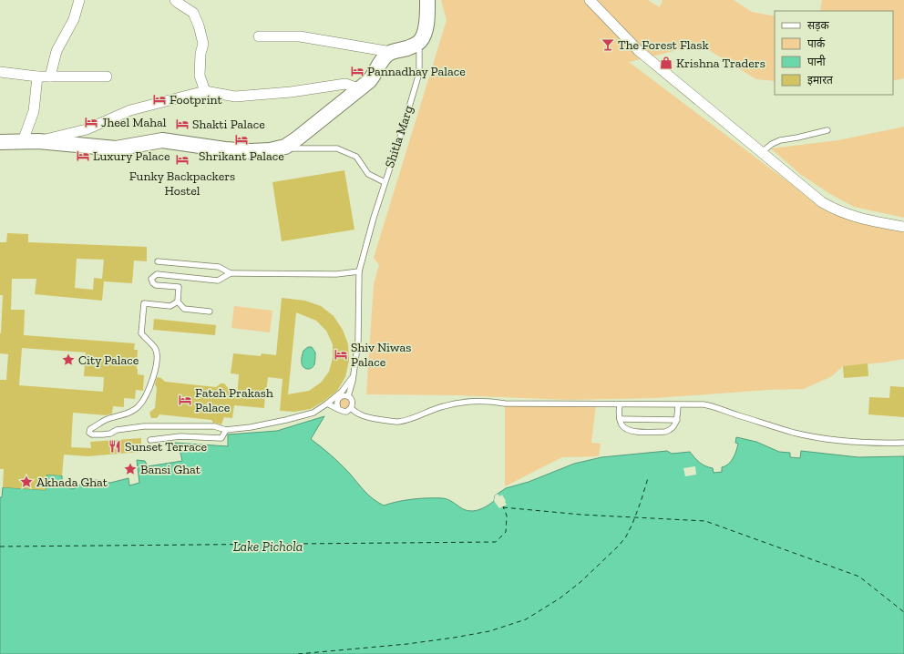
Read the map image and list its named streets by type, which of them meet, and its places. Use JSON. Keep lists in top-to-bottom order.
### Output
{
  "streets": {
    "main road": ["Shitla Marg"]
  },
  "water": ["Lake Pichola"],
  "places": {
    "bar": ["The Forest Flask"],
    "shop": ["Krishna Traders"],
    "hotel": [
      "Pannadhay Palace",
      "Footprint",
      "Jheel Mahal",
      "Shakti Palace",
      "Shrikant Palace",
      "Luxury Palace",
      "Funky Backpackers Hostel",
      "Shiv Niwas Palace",
      "Fateh Prakash Palace"
    ],
    "place": ["City Palace", "Bansi Ghat", "Akhada Ghat"],
    "restaurant": ["Sunset Terrace"]
  },
  "legend": [
    "सड़क",
    "पार्क",
    "पानी",
    "इमारत"
  ]
}
